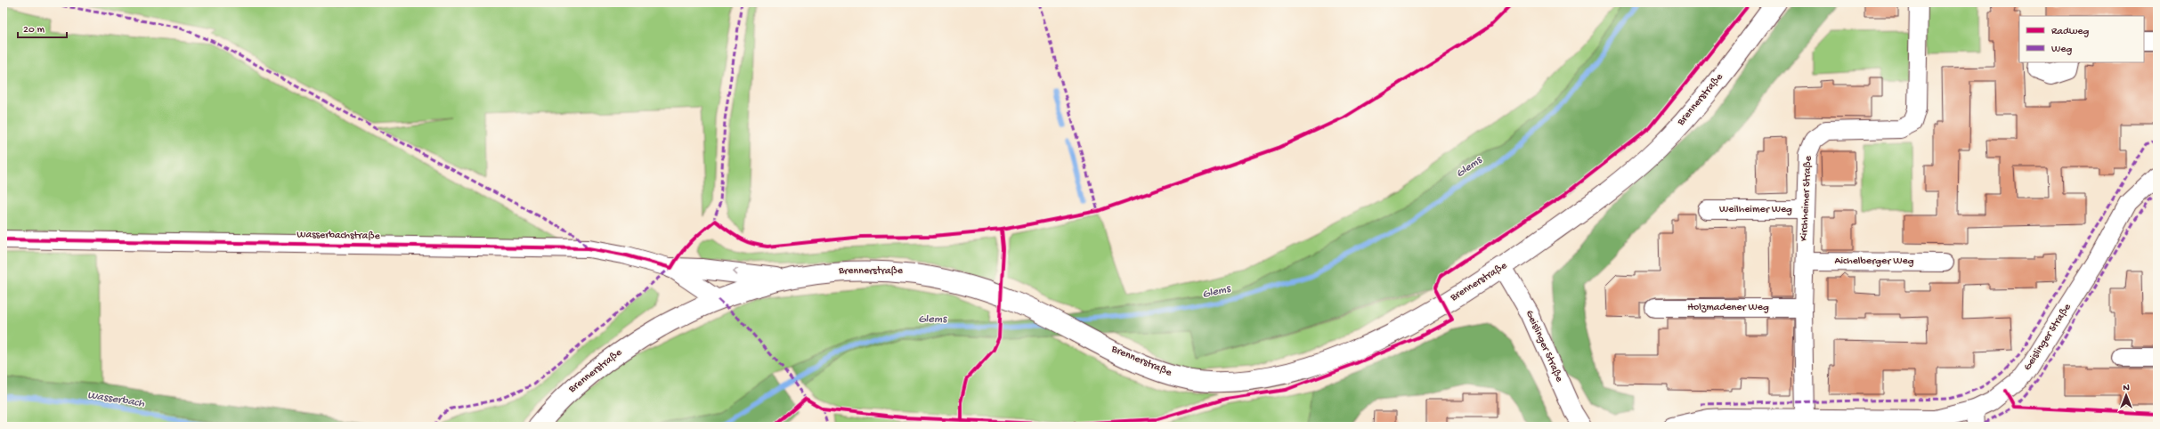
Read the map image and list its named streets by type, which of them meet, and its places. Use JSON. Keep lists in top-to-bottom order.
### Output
{
  "streets": {
    "main road": ["Brennerstraße"],
    "street": [
      "Kirchheimer Straße",
      "Weilheimer Weg",
      "Wasserbachstraße",
      "Aichelberger Weg",
      "Holzmadener Weg",
      "Geislinger Straße"
    ]
  },
  "crossings": [
    ["Brennerstraße", "Wasserbachstraße"],
    ["Brennerstraße", "Geislinger Straße"],
    ["Kirchheimer Straße", "Weilheimer Weg"],
    ["Kirchheimer Straße", "Aichelberger Weg"],
    ["Kirchheimer Straße", "Holzmadener Weg"],
    ["Kirchheimer Straße", "Geislinger Straße"]
  ],
  "water": ["Glems", "Wasserbach"],
  "legend": ["Radweg", "Weg"],
  "scale_bar": "20 m",
  "north": "top"
}
